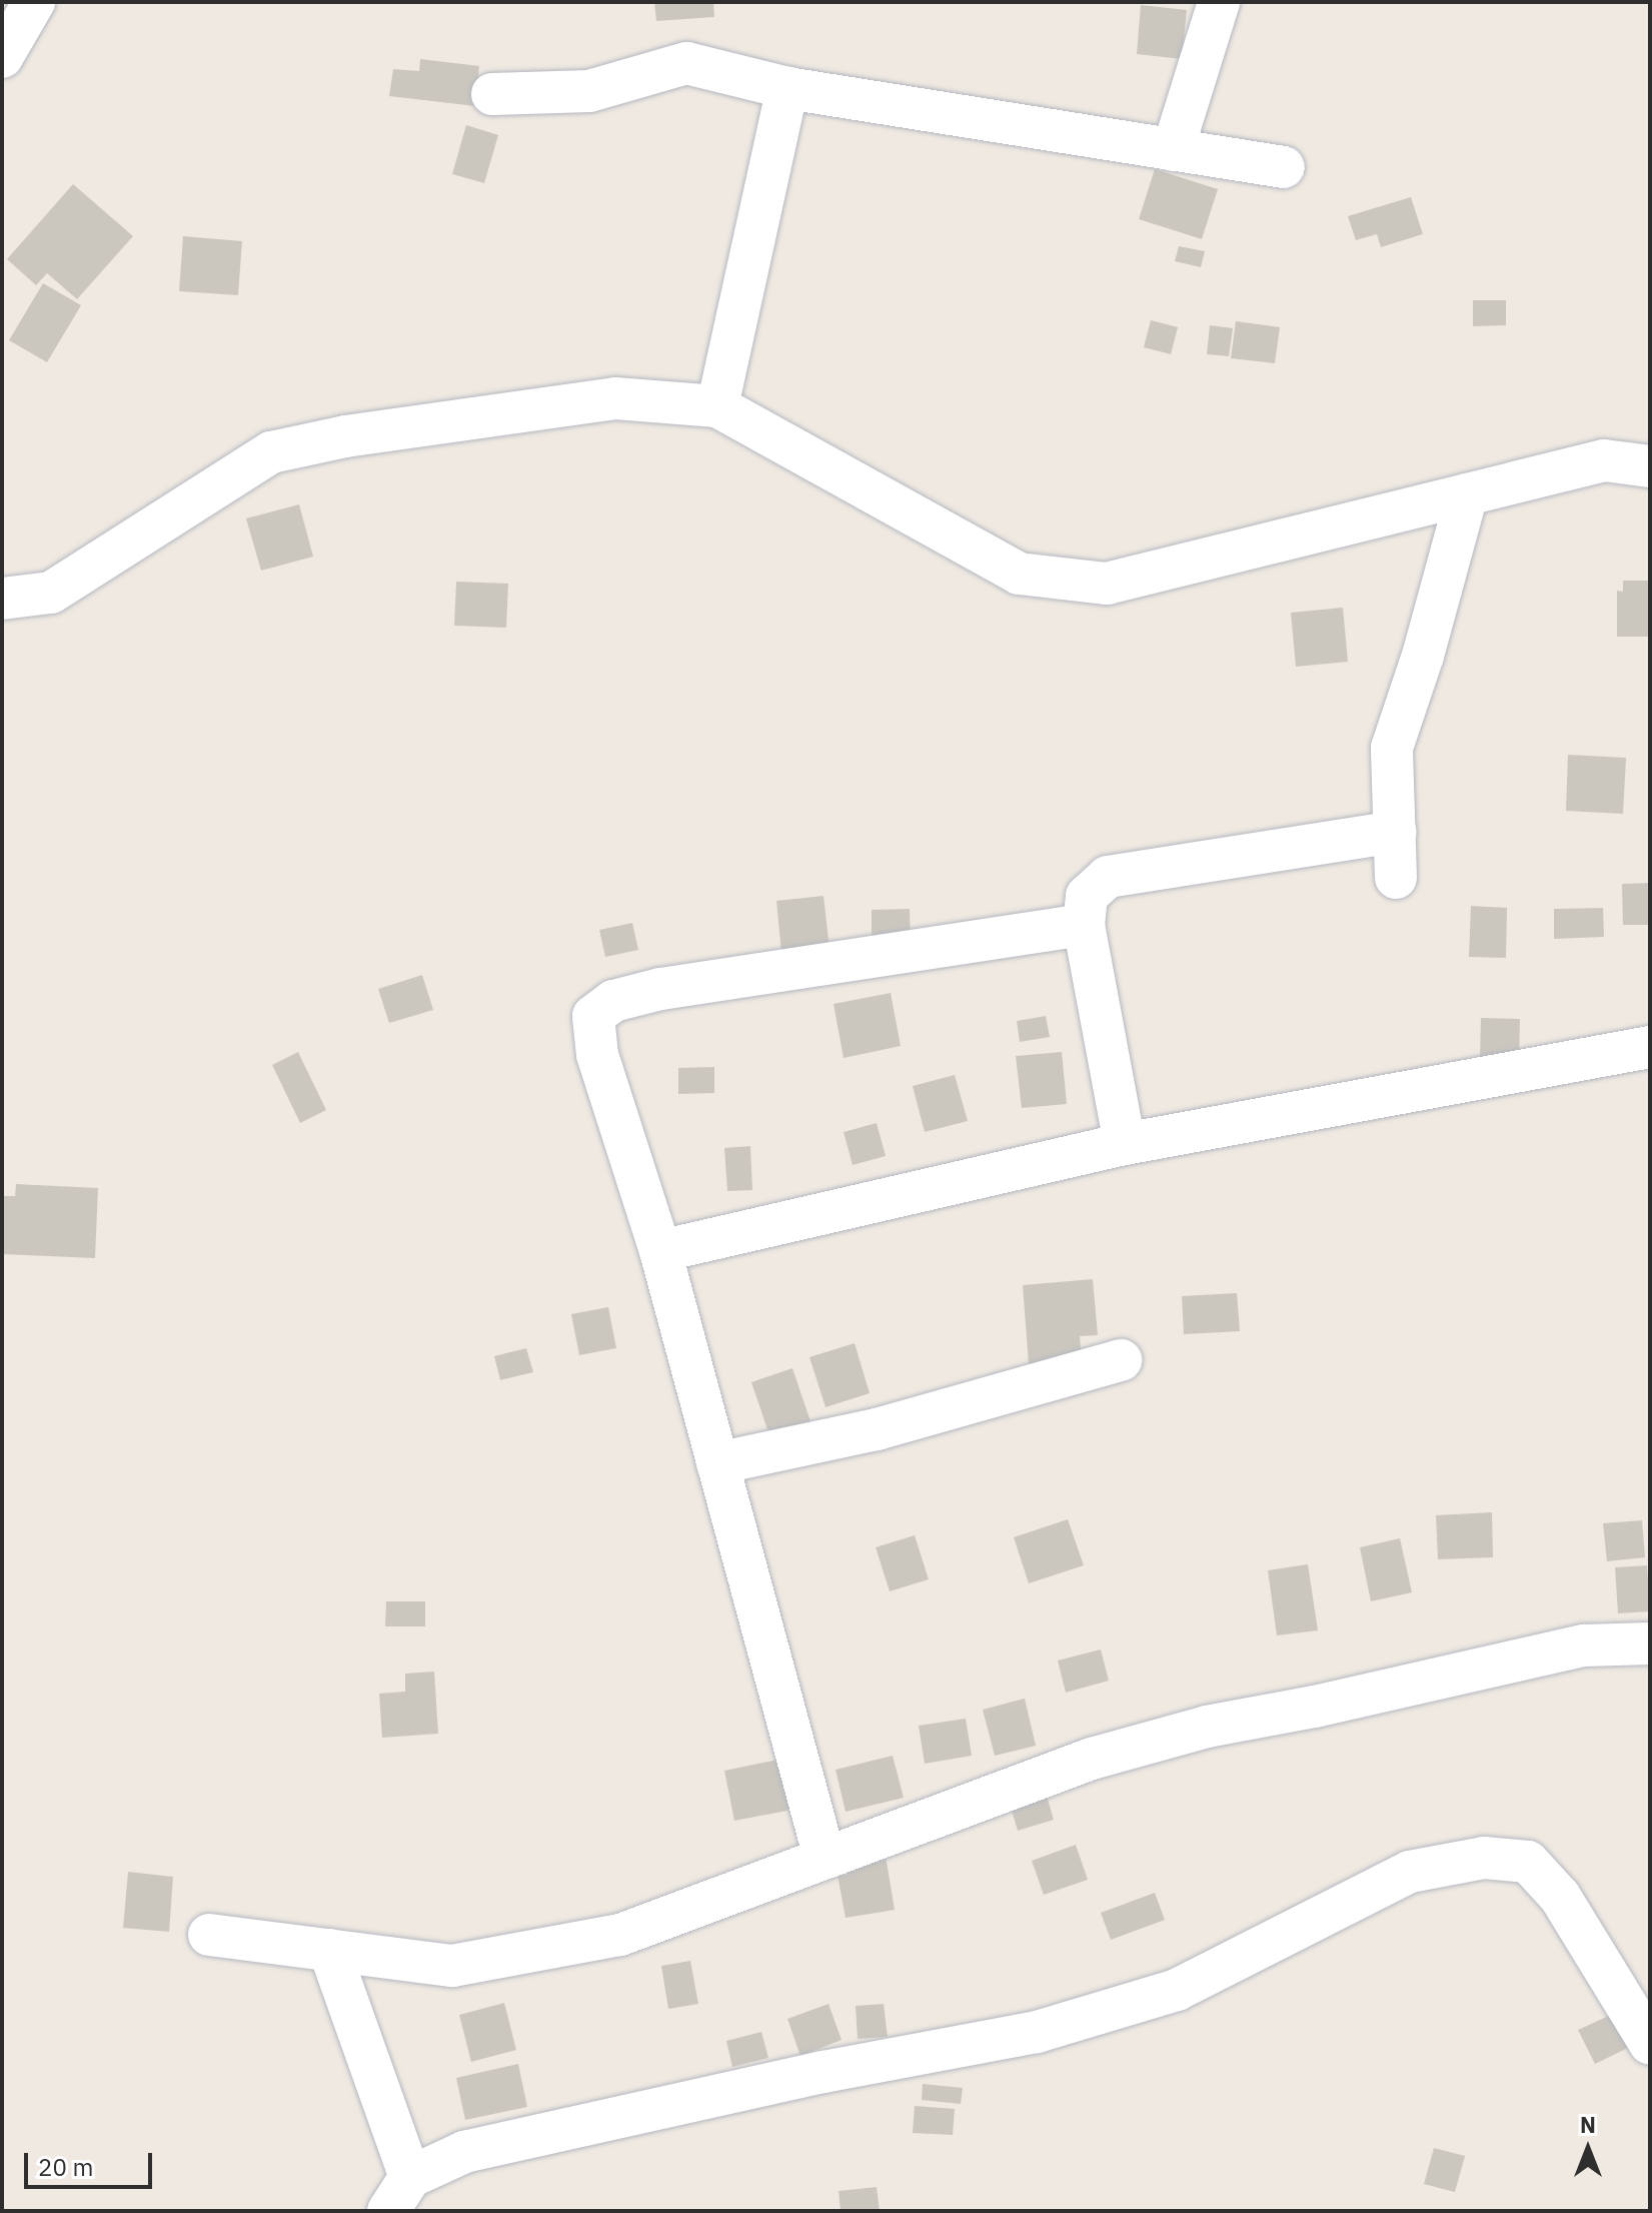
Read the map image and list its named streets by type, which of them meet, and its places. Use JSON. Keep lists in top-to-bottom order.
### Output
{
  "scale_bar": "20 m",
  "north": "top"
}
